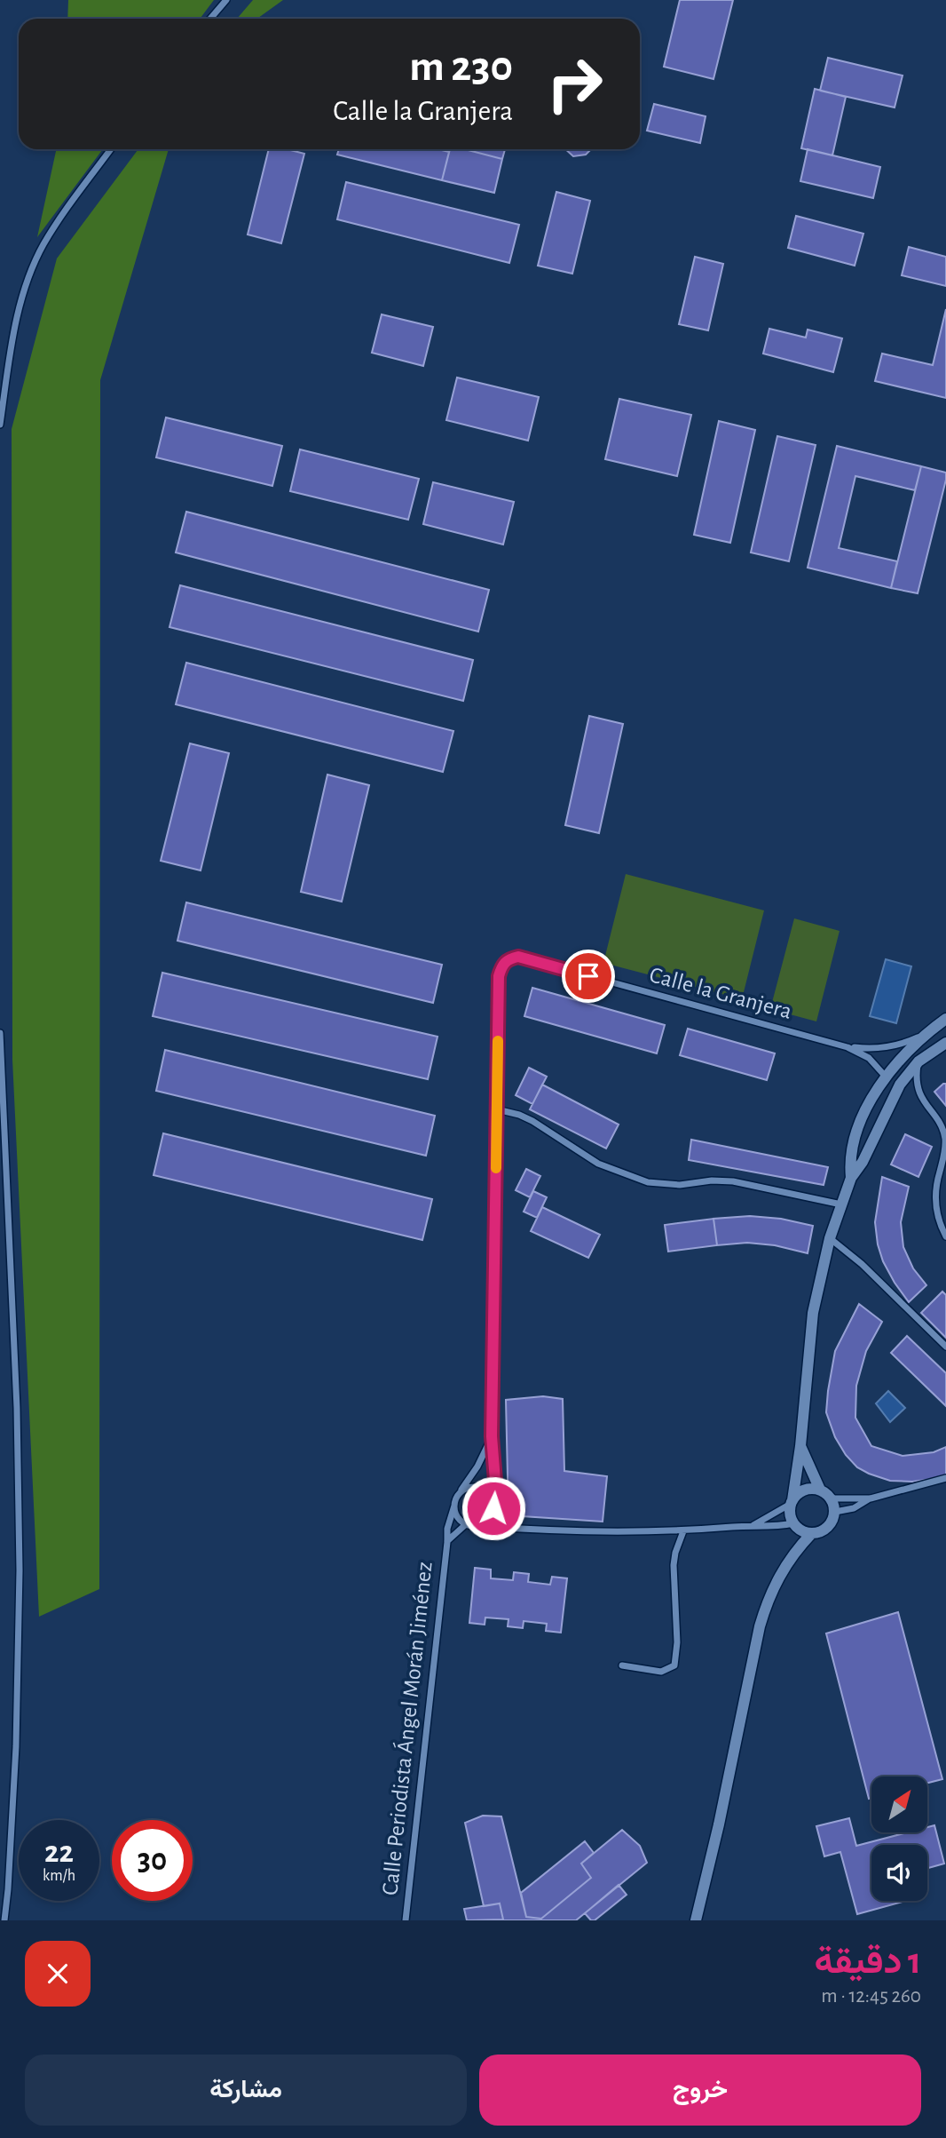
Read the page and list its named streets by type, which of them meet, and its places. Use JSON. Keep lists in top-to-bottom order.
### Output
{
  "streets": {
    "street": ["Calle la Granjera", "Calle Periodista Ángel Morán Jiménez"]
  },
  "crossings": [
    ["Calle la Granjera", "Calle Periodista Ángel Morán Jiménez"]
  ],
  "north": "top right",
  "page": {
    "turn": ["230 m", "Calle la Granjera"],
    "speed": "22 km/h",
    "limit": "30",
    "heading": ["1 دقيقة", "260 m · 12:45"],
    "buttons": ["خروج", "مشاركة"]
  }
}
